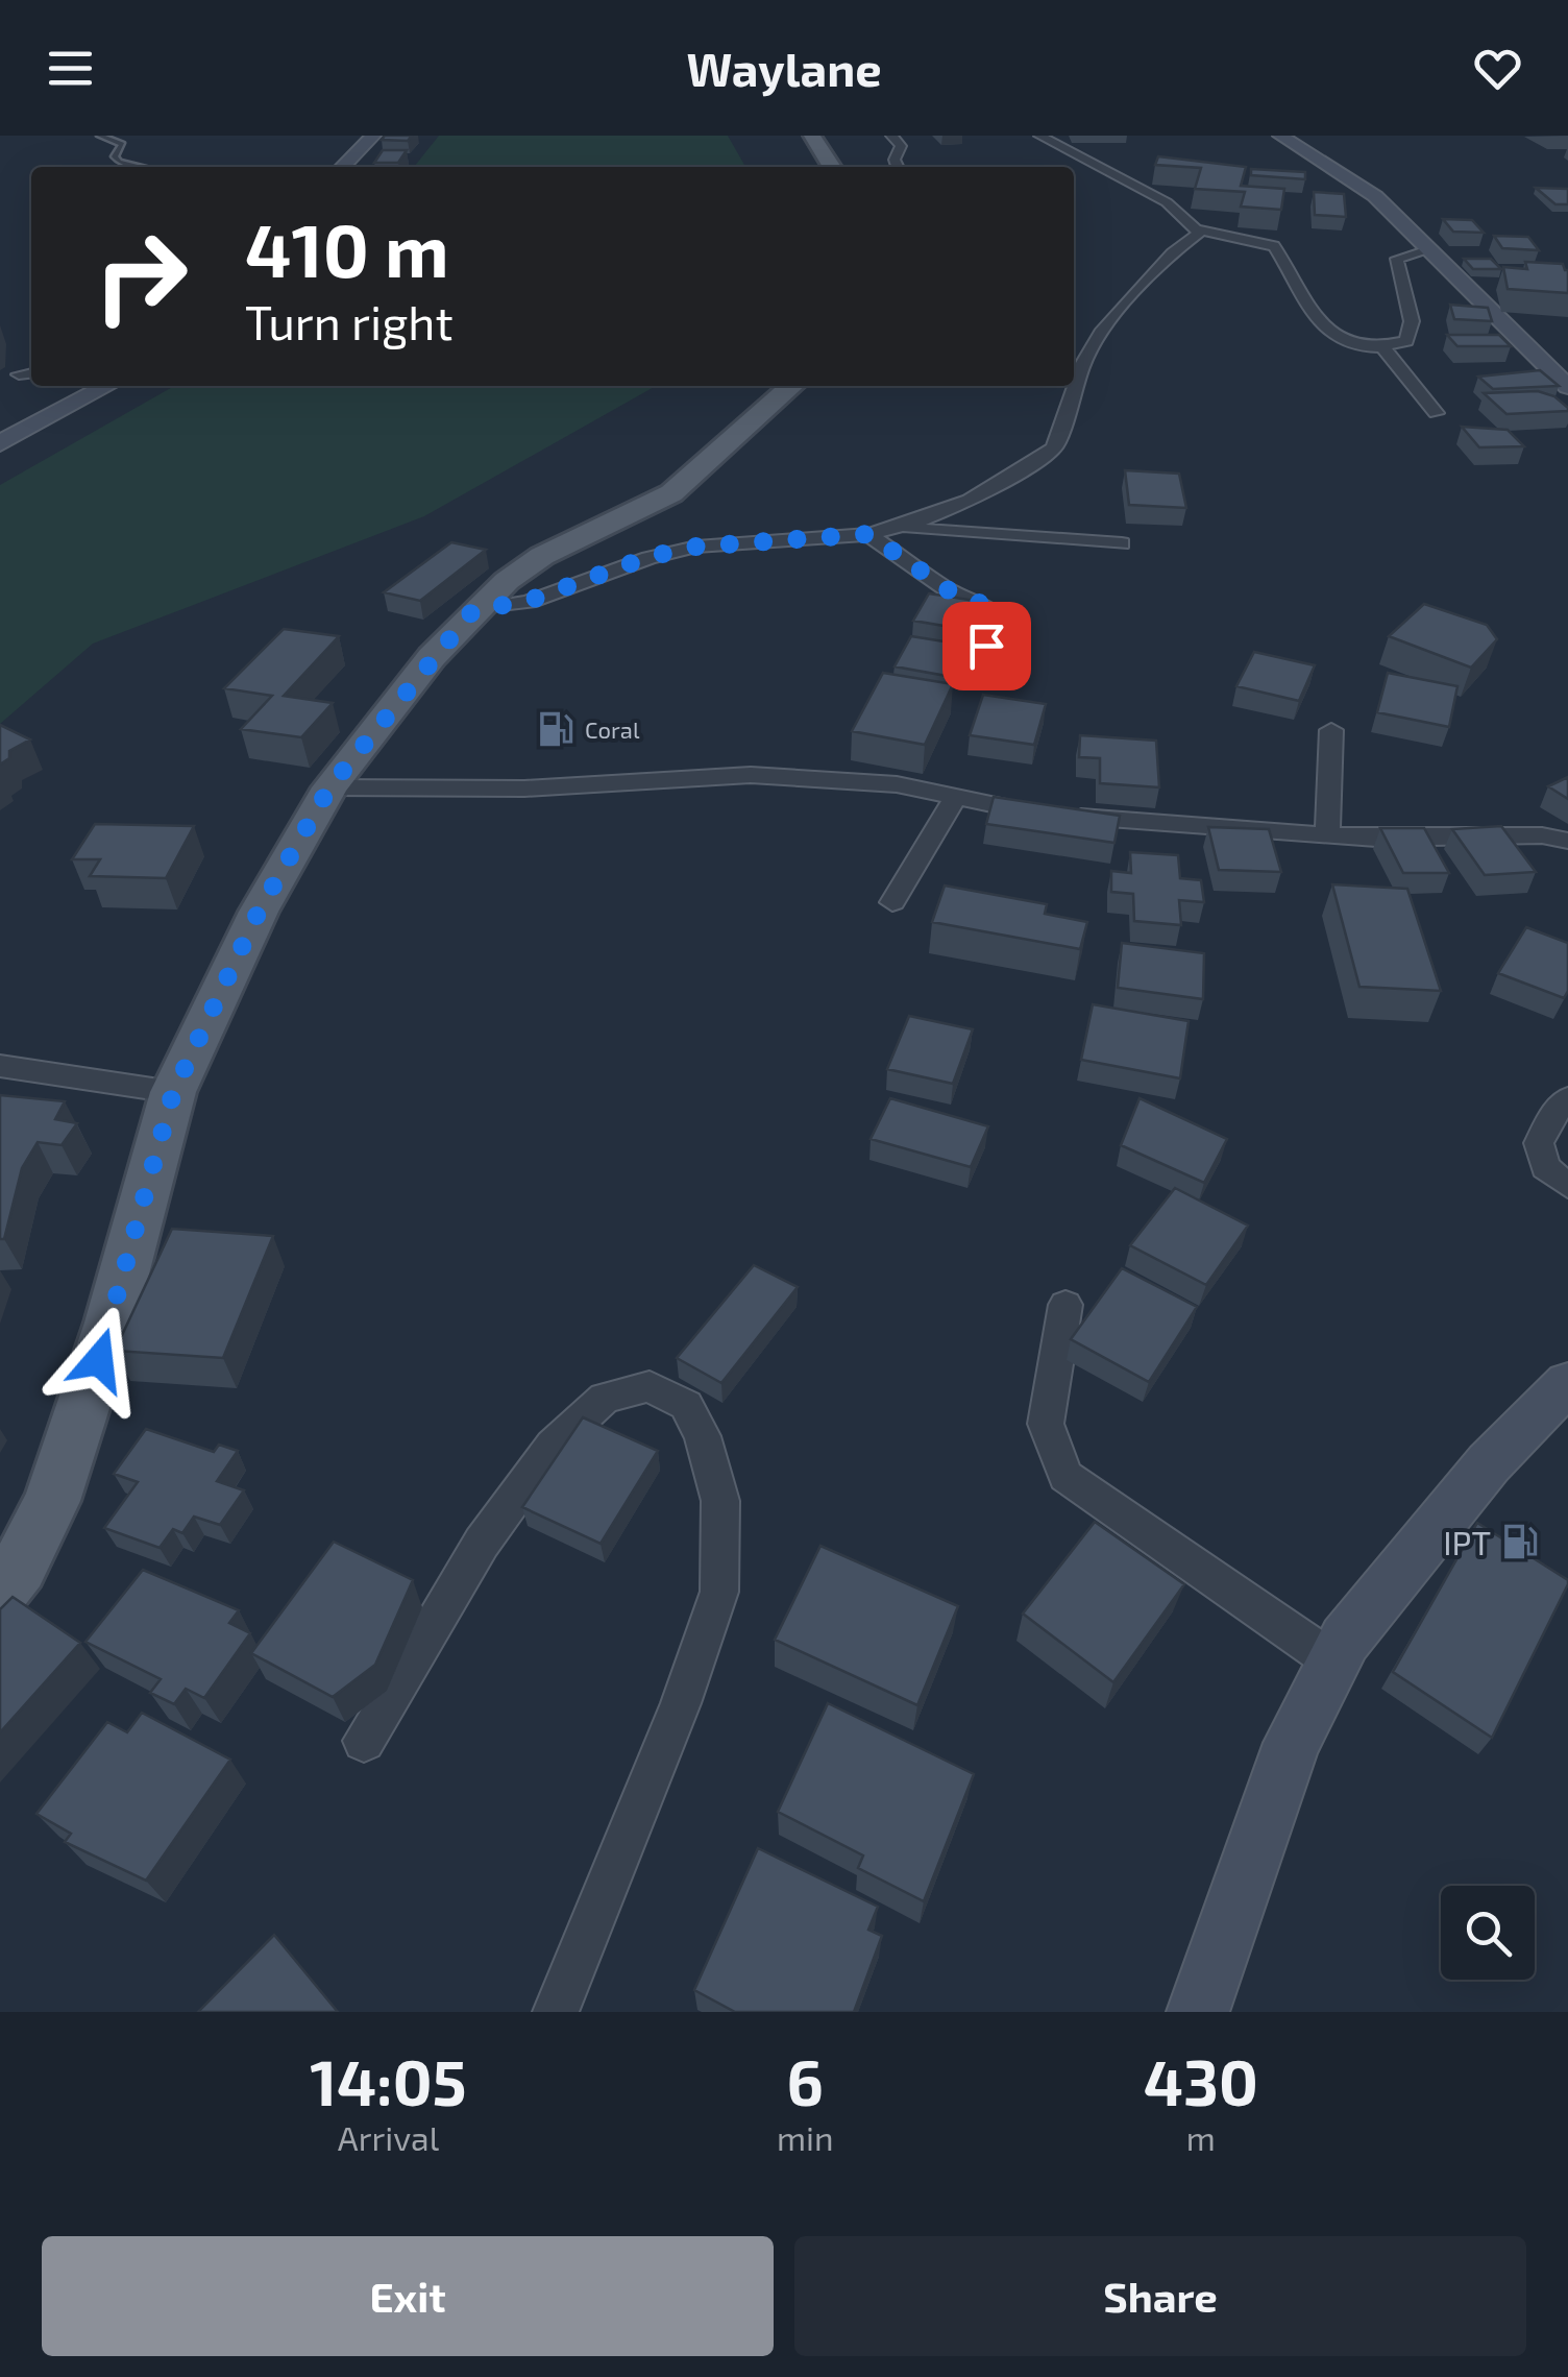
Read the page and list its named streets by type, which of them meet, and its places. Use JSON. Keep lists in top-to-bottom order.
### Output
{
  "places": {
    "fuel station": ["Coral", "IPT"]
  },
  "page": {
    "header": "Waylane",
    "turn": ["410 m", "Turn right"],
    "eta": [
      "14:05",
      "Arrival",
      "6",
      "min",
      "430",
      "m"
    ],
    "buttons": ["Exit", "Share"]
  }
}
